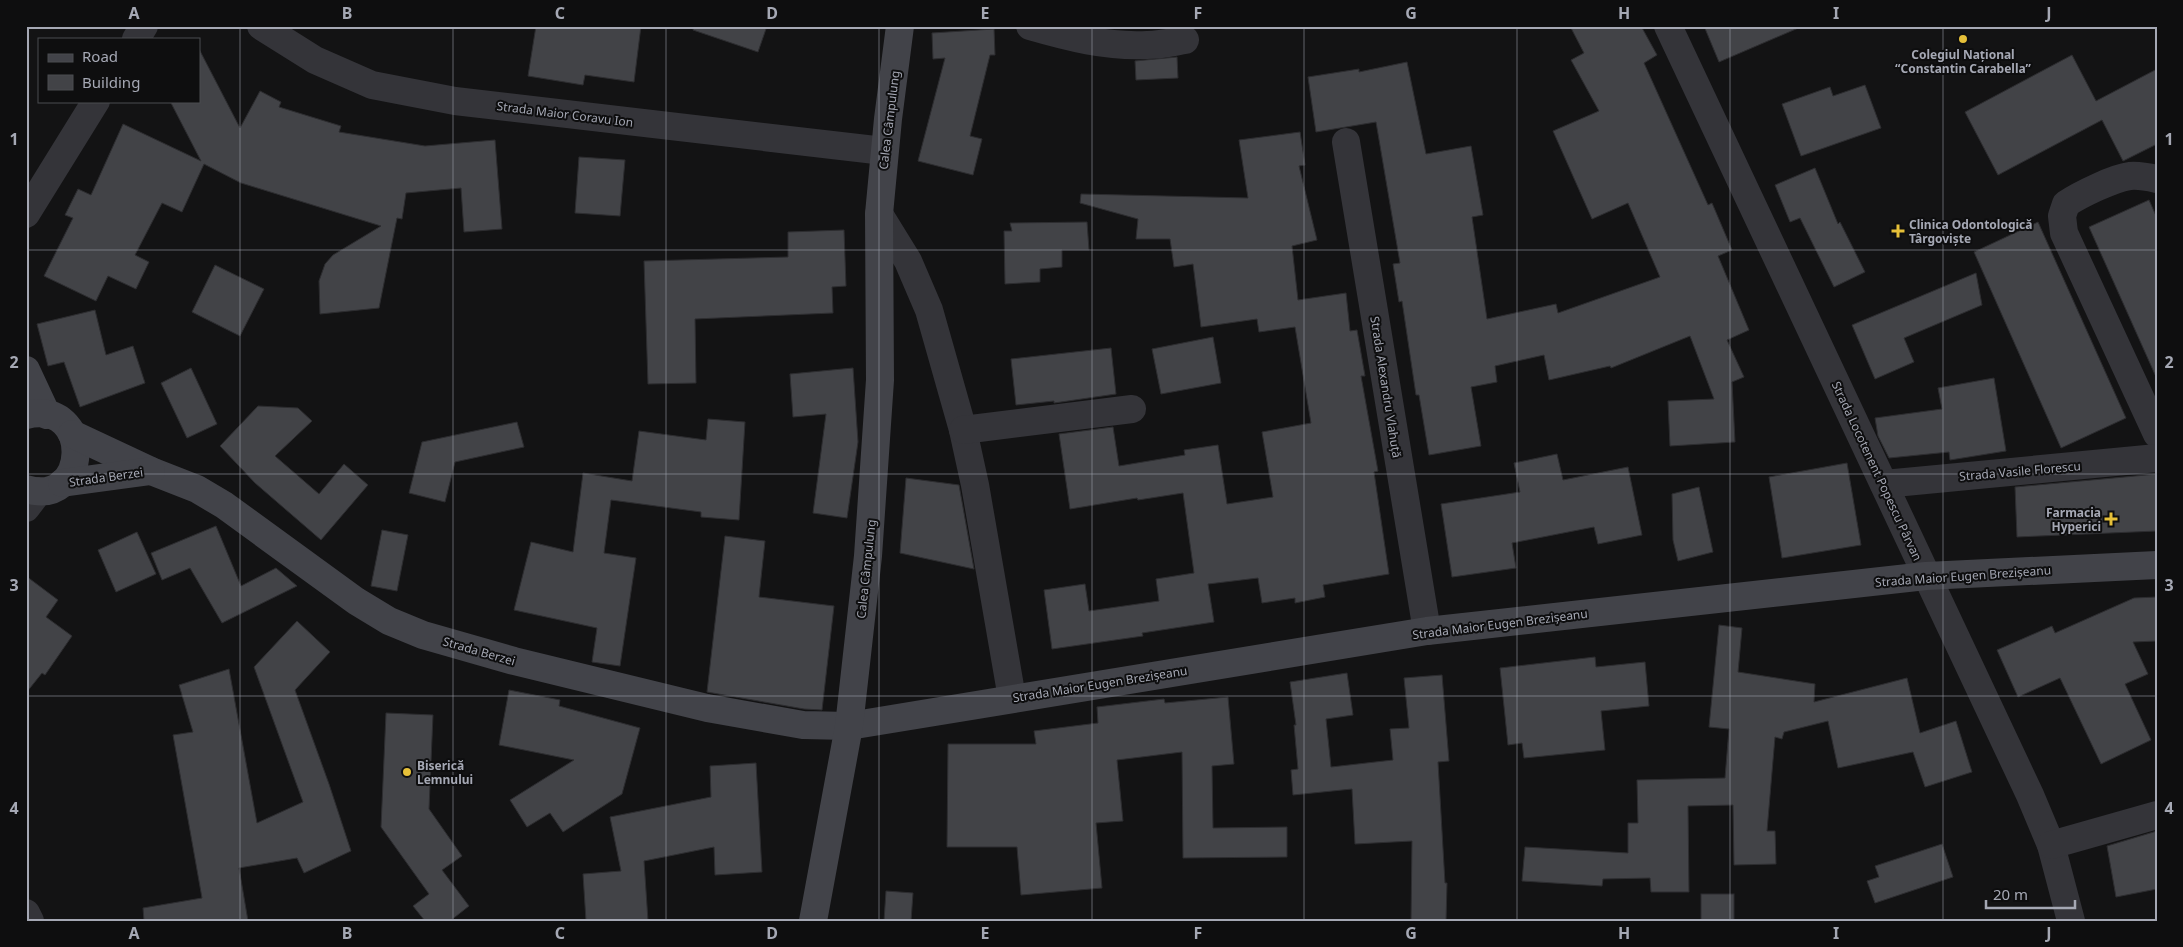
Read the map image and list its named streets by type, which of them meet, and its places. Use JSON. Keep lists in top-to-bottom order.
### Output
{
  "streets": {
    "street": [
      "Strada Maior Coravu Ion",
      "Calea Câmpulung",
      "Strada Alexandru Vlahuță",
      "Strada Locotenent Popescu Pârvan",
      "Strada Vasile Florescu",
      "Strada Berzei",
      "Strada Maior Eugen Brezișeanu"
    ]
  },
  "crossings": [
    ["Strada Maior Coravu Ion", "Calea Câmpulung"],
    ["Calea Câmpulung", "Strada Berzei"],
    ["Calea Câmpulung", "Strada Maior Eugen Brezișeanu"],
    ["Strada Alexandru Vlahuță", "Strada Maior Eugen Brezișeanu"],
    ["Strada Locotenent Popescu Pârvan", "Strada Vasile Florescu"],
    ["Strada Locotenent Popescu Pârvan", "Strada Maior Eugen Brezișeanu"],
    ["Strada Berzei", "Strada Maior Eugen Brezișeanu"]
  ],
  "places": {
    "other": ["Colegiul Național “Constantin Carabella”", "Biserică Lemnului"],
    "health": ["Clinica Odontologică Târgoviște", "Farmacia Hyperici"]
  },
  "legend": ["Road", "Building"],
  "scale_bar": "20 m",
  "grid": {
    "columns": [
      "A",
      "B",
      "C",
      "D",
      "E",
      "F",
      "G",
      "H",
      "I",
      "J"
    ],
    "rows": [
      "1",
      "2",
      "3",
      "4"
    ]
  }
}
